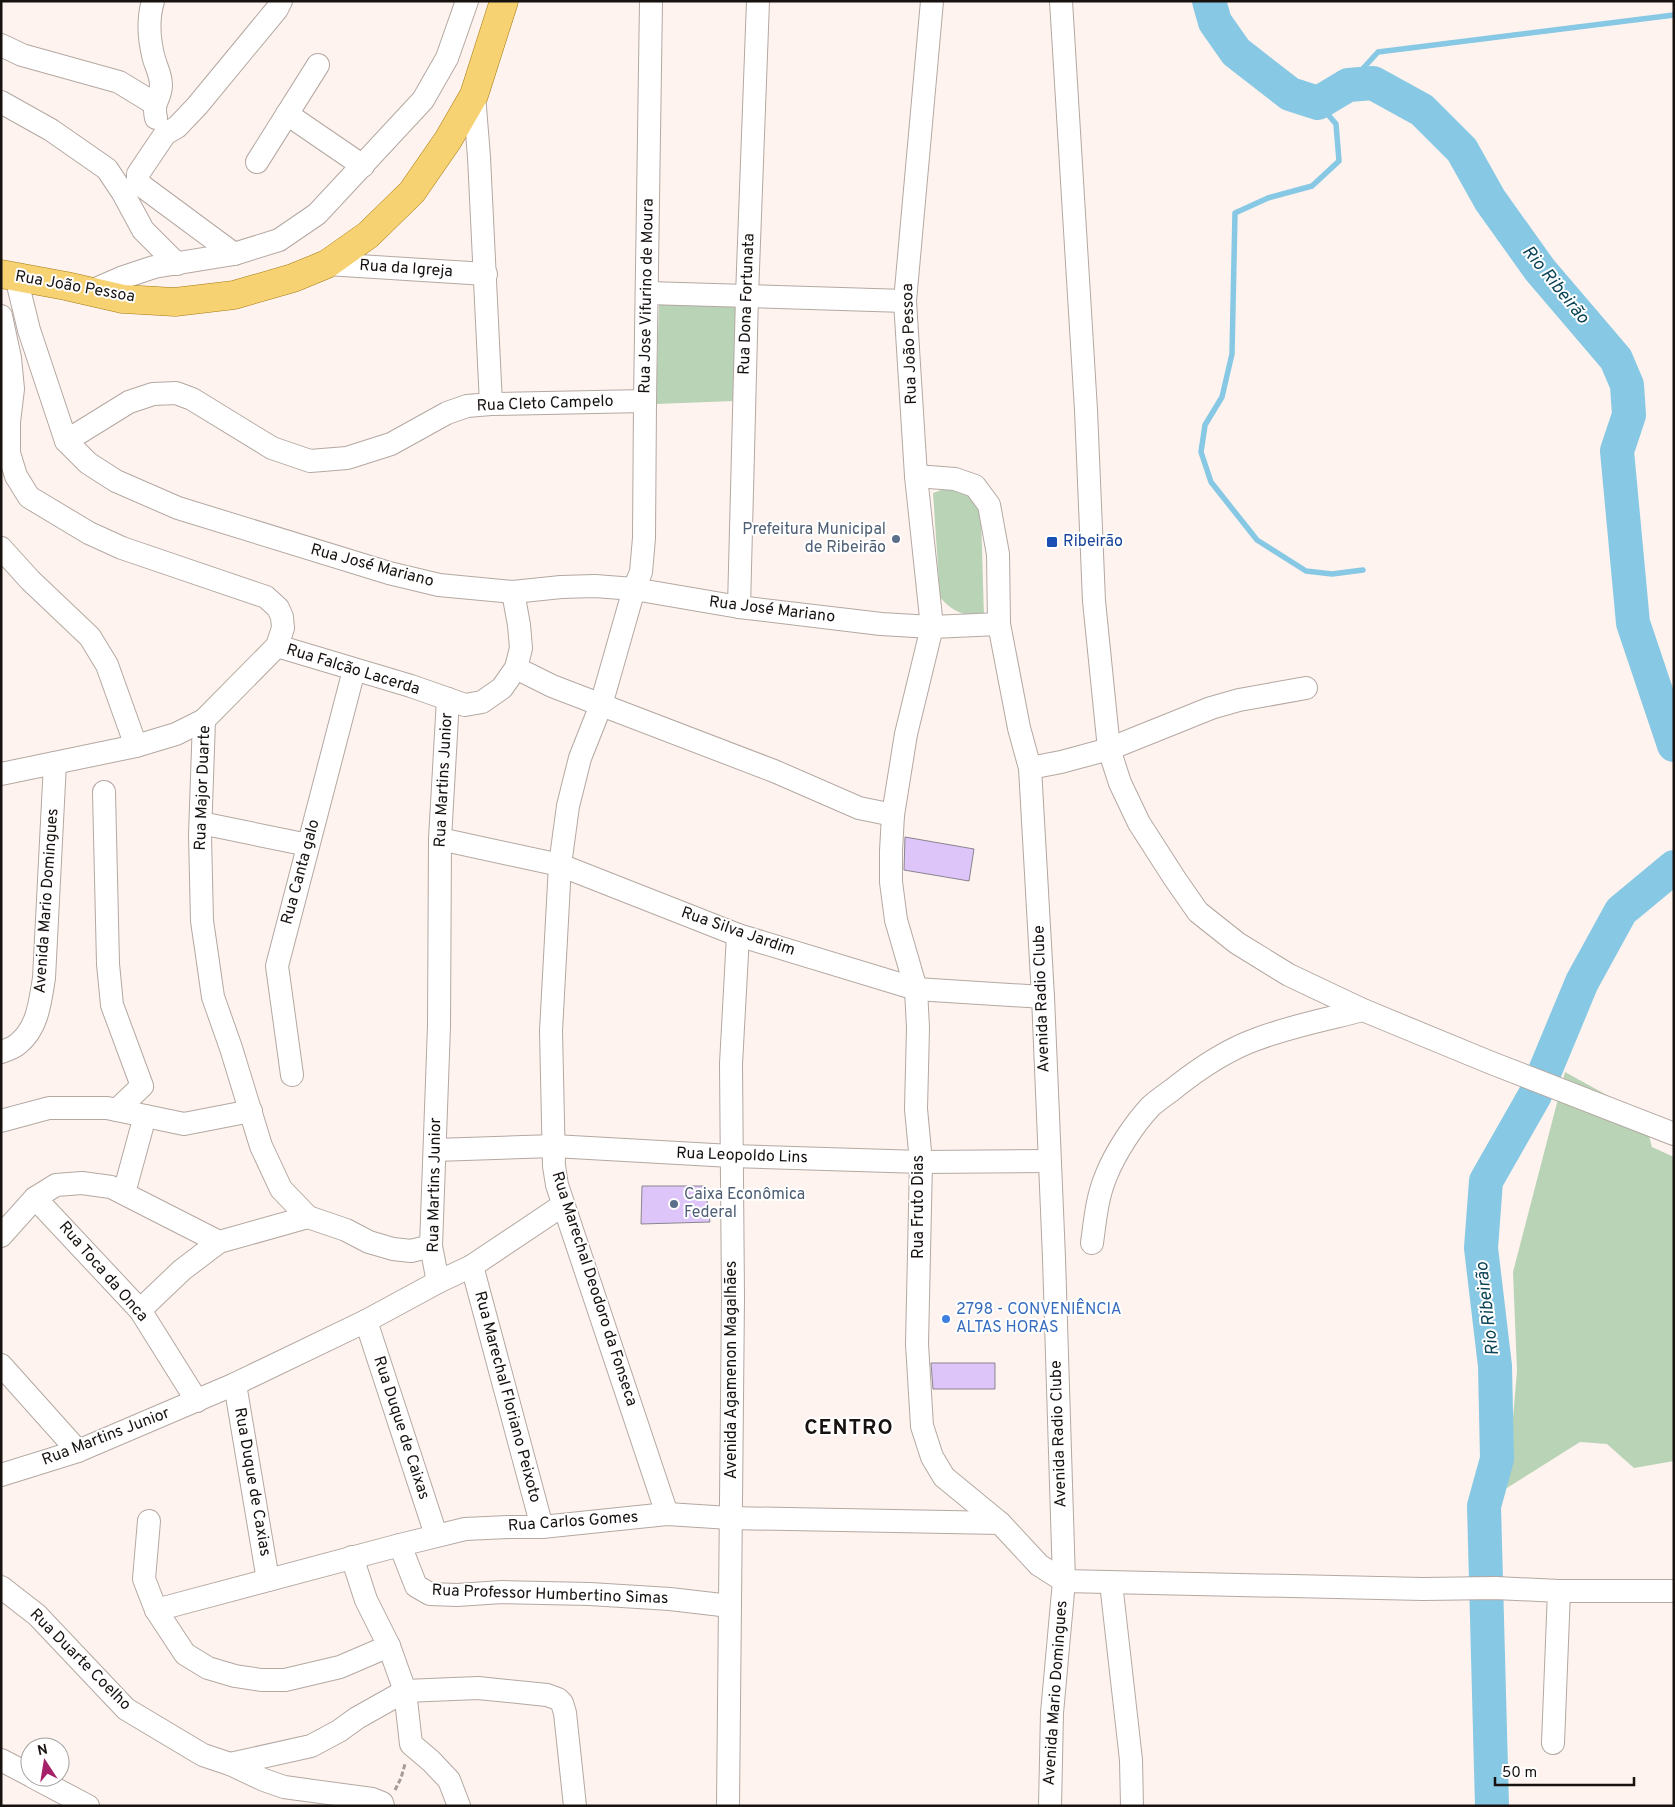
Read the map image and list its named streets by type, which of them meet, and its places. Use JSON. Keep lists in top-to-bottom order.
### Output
{
  "streets": {
    "main road": ["Rua João Pessoa"],
    "street": [
      "Rua da Igreja",
      "Rua Jose Vifurino de Moura",
      "Rua Dona Fortunata",
      "Rua Cleto Campelo",
      "Rua José Mariano",
      "Rua Falcão Lacerda",
      "Rua Martins Junior",
      "Rua Major Duarte",
      "Rua Canta galo",
      "Avenida Mario Domingues",
      "Rua Silva Jardim",
      "Avenida Radio Clube",
      "Rua Leopoldo Lins",
      "Rua Fruto Dias",
      "Rua Toca da Onca",
      "Rua Marechal Deodoro da Fonseca",
      "Avenida Agamenon Magalhães",
      "Rua Marechal Floriano Peixoto",
      "Rua Duque de Caixas",
      "Rua Duque de Caxias",
      "Rua Carlos Gomes",
      "Rua Professor Humbertino Simas",
      "Rua Duarte Coelho"
    ]
  },
  "crossings": [
    ["Rua da Igreja", "Rua João Pessoa"],
    ["Rua João Pessoa", "Rua José Mariano"],
    ["Rua João Pessoa", "Avenida Radio Clube"],
    ["Rua João Pessoa", "Rua Fruto Dias"],
    ["Rua Jose Vifurino de Moura", "Rua Cleto Campelo"],
    ["Rua Jose Vifurino de Moura", "Rua José Mariano"],
    ["Rua Jose Vifurino de Moura", "Rua Marechal Deodoro da Fonseca"],
    ["Rua Dona Fortunata", "Rua José Mariano"],
    ["Rua Cleto Campelo", "Rua José Mariano"],
    ["Rua José Mariano", "Rua Falcão Lacerda"],
    ["Rua José Mariano", "Avenida Radio Clube"],
    ["Rua José Mariano", "Rua Marechal Deodoro da Fonseca"],
    ["Rua Falcão Lacerda", "Rua Martins Junior"],
    ["Rua Falcão Lacerda", "Rua Major Duarte"],
    ["Rua Falcão Lacerda", "Rua Canta galo"],
    ["Rua Martins Junior", "Rua Major Duarte"],
    ["Rua Martins Junior", "Rua Silva Jardim"],
    ["Rua Martins Junior", "Rua Leopoldo Lins"],
    ["Rua Martins Junior", "Rua Toca da Onca"],
    ["Rua Martins Junior", "Rua Duque de Caixas"],
    ["Rua Martins Junior", "Rua Duque de Caxias"],
    ["Avenida Mario Domingues", "Avenida Radio Clube"],
    ["Avenida Mario Domingues", "Rua Fruto Dias"],
    ["Rua Silva Jardim", "Avenida Radio Clube"],
    ["Rua Silva Jardim", "Rua Fruto Dias"],
    ["Rua Silva Jardim", "Rua Marechal Deodoro da Fonseca"],
    ["Rua Silva Jardim", "Avenida Agamenon Magalhães"],
    ["Avenida Radio Clube", "Rua Leopoldo Lins"],
    ["Avenida Radio Clube", "Rua Fruto Dias"],
    ["Rua Leopoldo Lins", "Rua Fruto Dias"],
    ["Rua Leopoldo Lins", "Rua Marechal Deodoro da Fonseca"],
    ["Rua Leopoldo Lins", "Avenida Agamenon Magalhães"],
    ["Rua Fruto Dias", "Rua Carlos Gomes"],
    ["Rua Marechal Deodoro da Fonseca", "Rua Carlos Gomes"],
    ["Avenida Agamenon Magalhães", "Rua Carlos Gomes"],
    ["Avenida Agamenon Magalhães", "Rua Professor Humbertino Simas"],
    ["Rua Marechal Floriano Peixoto", "Rua Carlos Gomes"],
    ["Rua Duque de Caixas", "Rua Carlos Gomes"],
    ["Rua Duque de Caxias", "Rua Carlos Gomes"],
    ["Rua Carlos Gomes", "Rua Professor Humbertino Simas"]
  ],
  "districts": ["CENTRO"],
  "water": ["Rio Ribeirão"],
  "places": {
    "other": ["Prefeitura Municipal de Ribeirão", "Caixa Econômica Federal", "2798 - CONVENIÊNCIA ALTAS HORAS"],
    "transit": ["Ribeirão"]
  },
  "scale_bar": "50 m",
  "north": "top"
}
